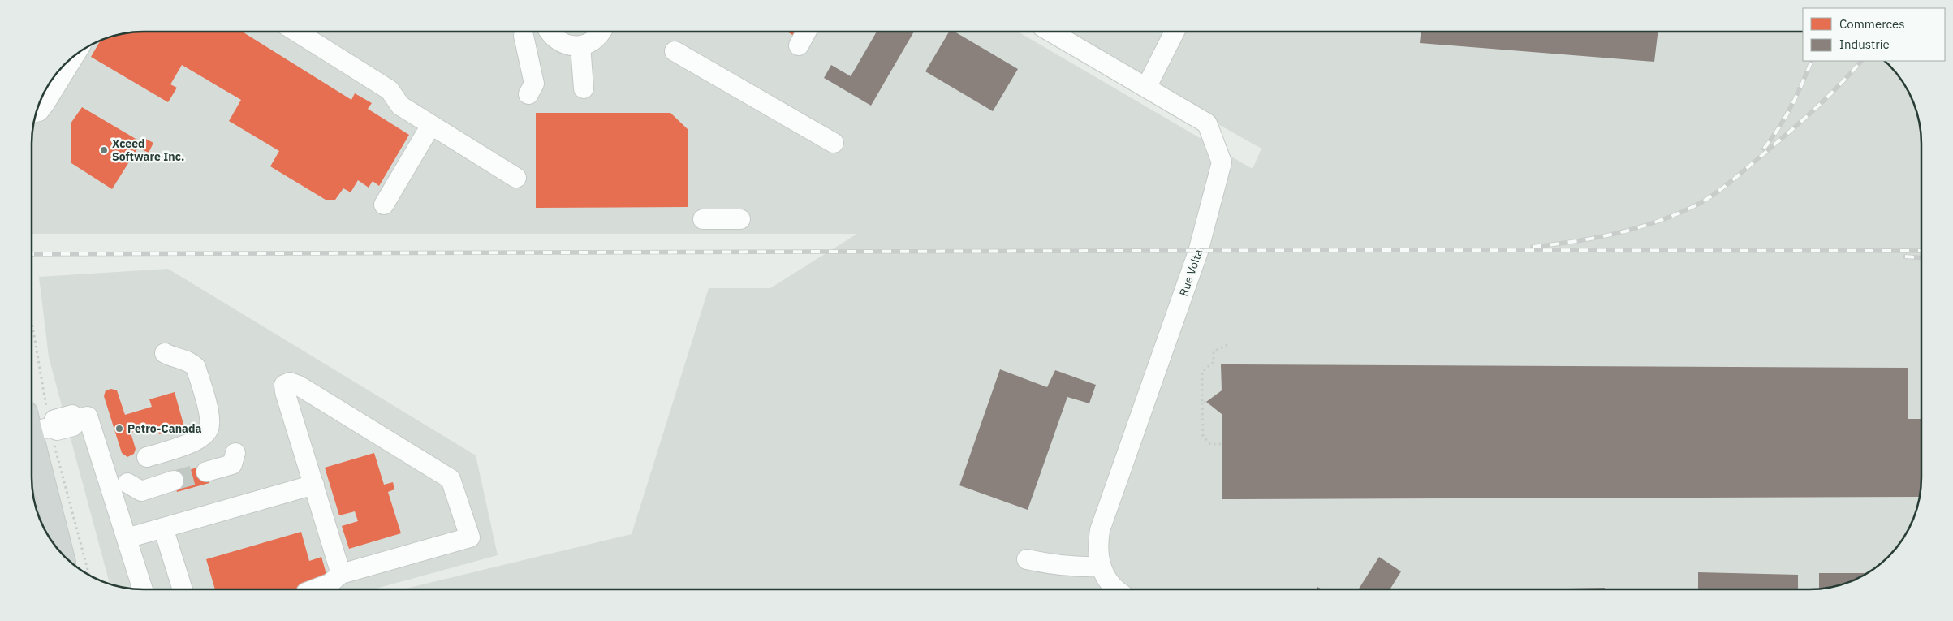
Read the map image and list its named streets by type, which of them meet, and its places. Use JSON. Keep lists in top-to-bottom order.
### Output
{
  "streets": {
    "street": ["Rue Volta"]
  },
  "places": ["Xceed Software Inc.", "Petro-Canada"],
  "legend": ["Commerces", "Industrie"]
}
